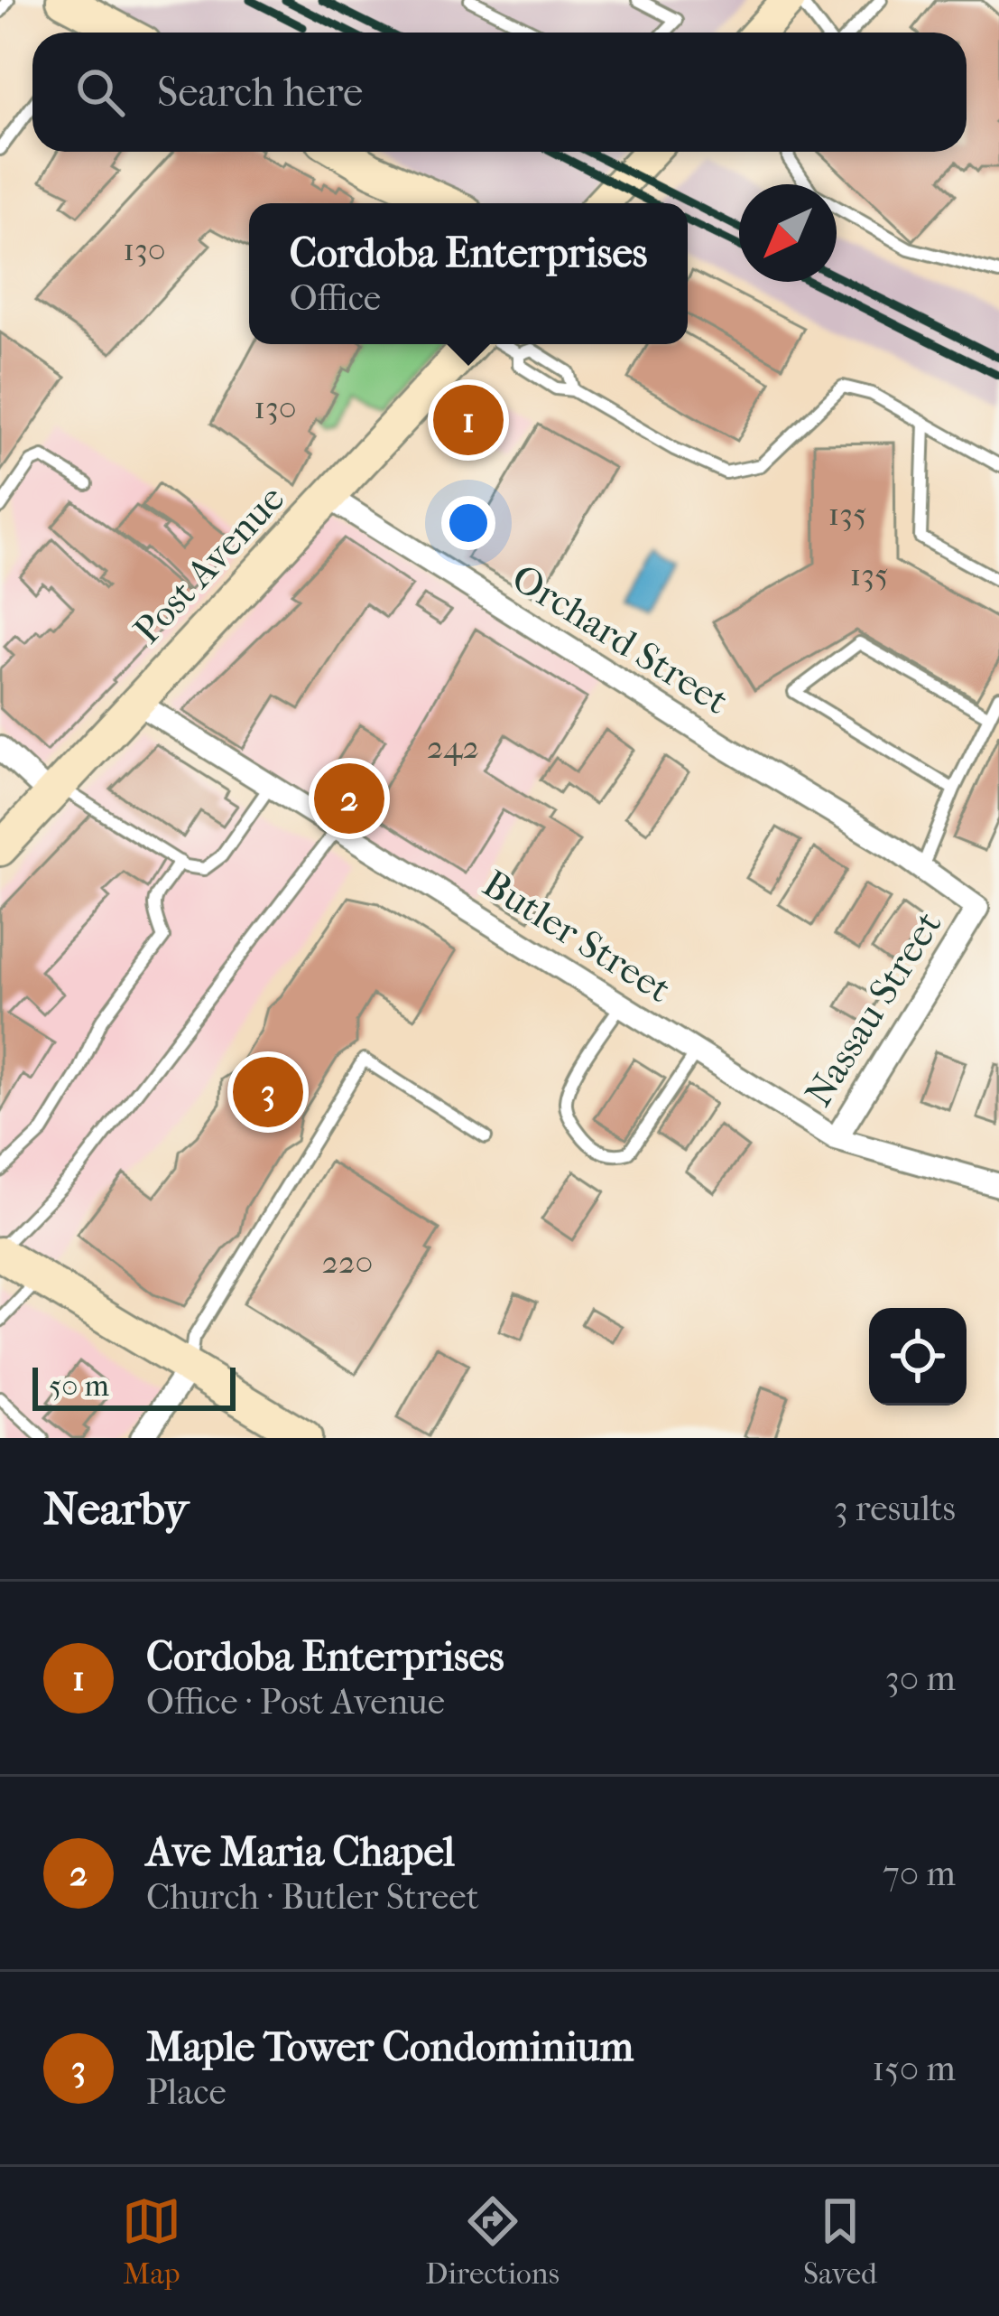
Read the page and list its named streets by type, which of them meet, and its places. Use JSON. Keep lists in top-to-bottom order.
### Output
{
  "streets": {
    "main road": ["Post Avenue"],
    "street": ["Orchard Street", "Butler Street", "Nassau Street"]
  },
  "crossings": [
    ["Post Avenue", "Orchard Street"],
    ["Post Avenue", "Butler Street"],
    ["Orchard Street", "Nassau Street"],
    ["Butler Street", "Nassau Street"]
  ],
  "house_numbers": [
    "130",
    "130",
    "135",
    "135",
    "242",
    "220"
  ],
  "scale_bar": "50 m",
  "north": "bottom left",
  "page": {
    "search": "Search here",
    "popup": ["Cordoba Enterprises", "Office"],
    "pins": ["1", "2", "3"],
    "scale": "50 m",
    "heading": ["Nearby", "3 results"],
    "list": [
      {
        "mark": "1",
        "name": "Cordoba Enterprises",
        "note": "Office · Post Avenue",
        "value": "30 m"
      },
      {
        "mark": "2",
        "name": "Ave Maria Chapel",
        "note": "Church · Butler Street",
        "value": "70 m"
      },
      {
        "mark": "3",
        "name": "Maple Tower Condominium",
        "note": "Place",
        "value": "150 m"
      }
    ],
    "nav": ["Map", "Directions", "Saved"]
  }
}
